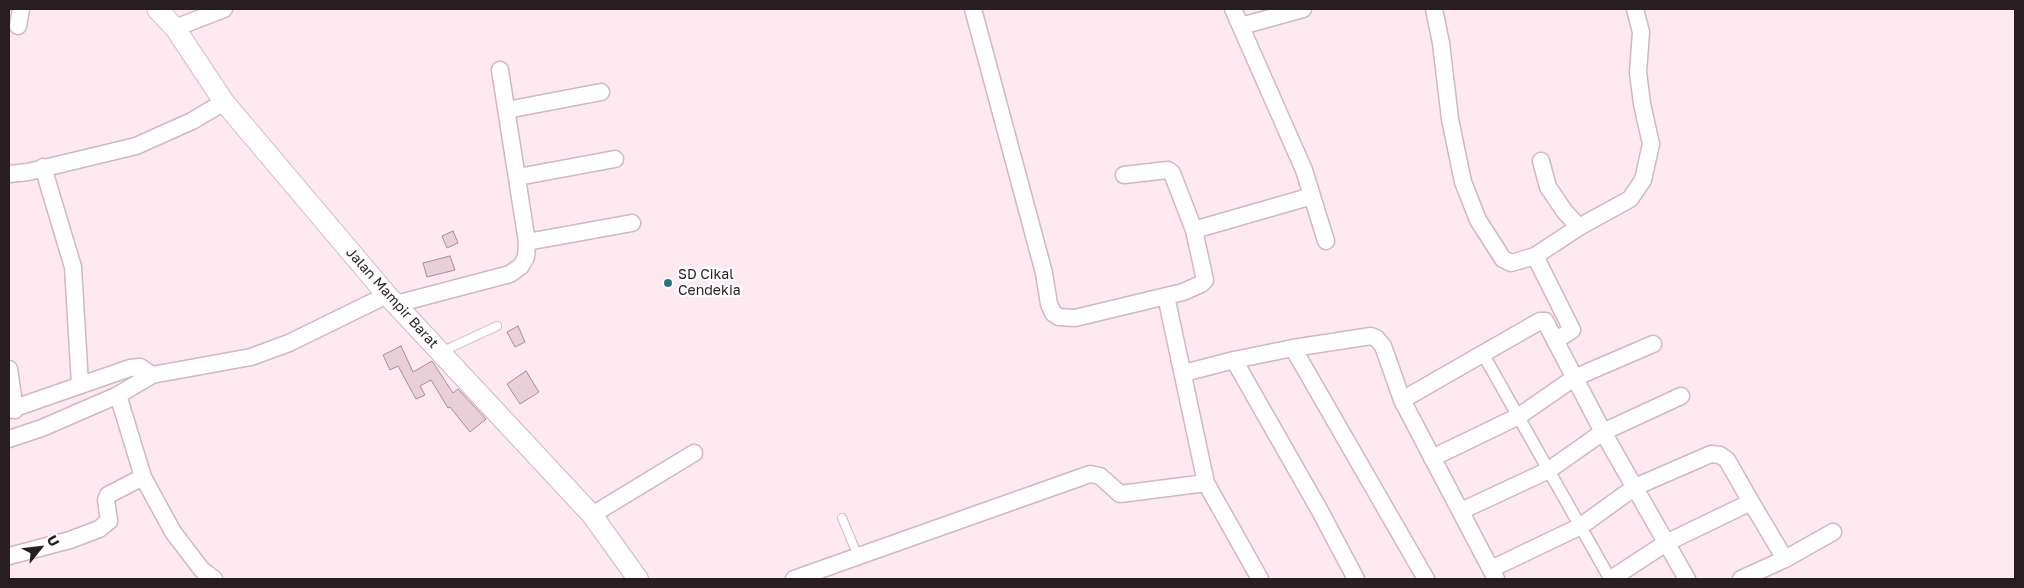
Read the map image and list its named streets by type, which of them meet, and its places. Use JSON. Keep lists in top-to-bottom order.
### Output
{
  "streets": {
    "street": ["Jalan Mampir Barat"]
  },
  "places": ["SD Cikal Cendekia"],
  "north": "top right"
}
